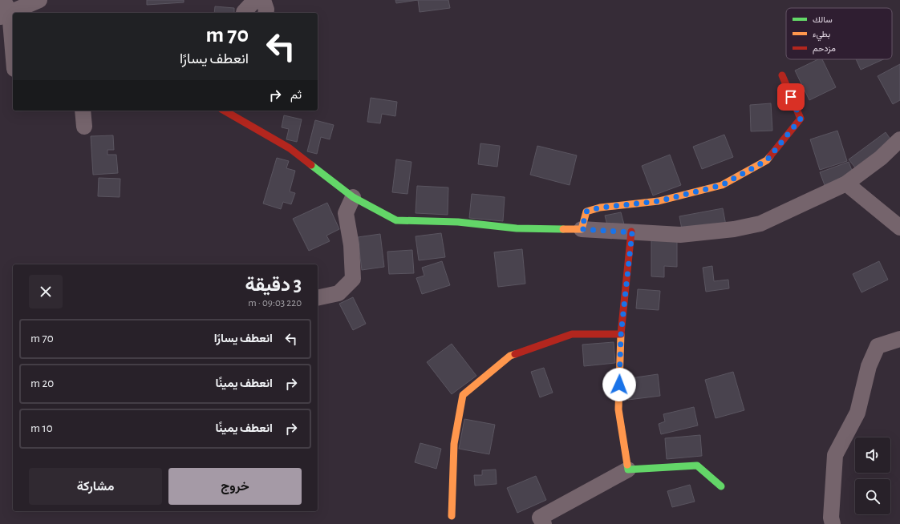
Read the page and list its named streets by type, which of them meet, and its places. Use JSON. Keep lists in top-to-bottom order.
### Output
{
  "legend": ["سالك", "بطيء", "مزدحم"],
  "page": {
    "turn": ["70 m", "انعطف يسارًا"],
    "then": "ثم",
    "heading": ["3 دقيقة", "220 m · 09:03"],
    "list": [
      {
        "name": "انعطف يسارًا",
        "value": "70 m"
      },
      {
        "name": "انعطف يمينًا",
        "value": "20 m"
      },
      {
        "name": "انعطف يمينًا",
        "value": "10 m"
      }
    ],
    "buttons": ["خروج", "مشاركة"]
  }
}
